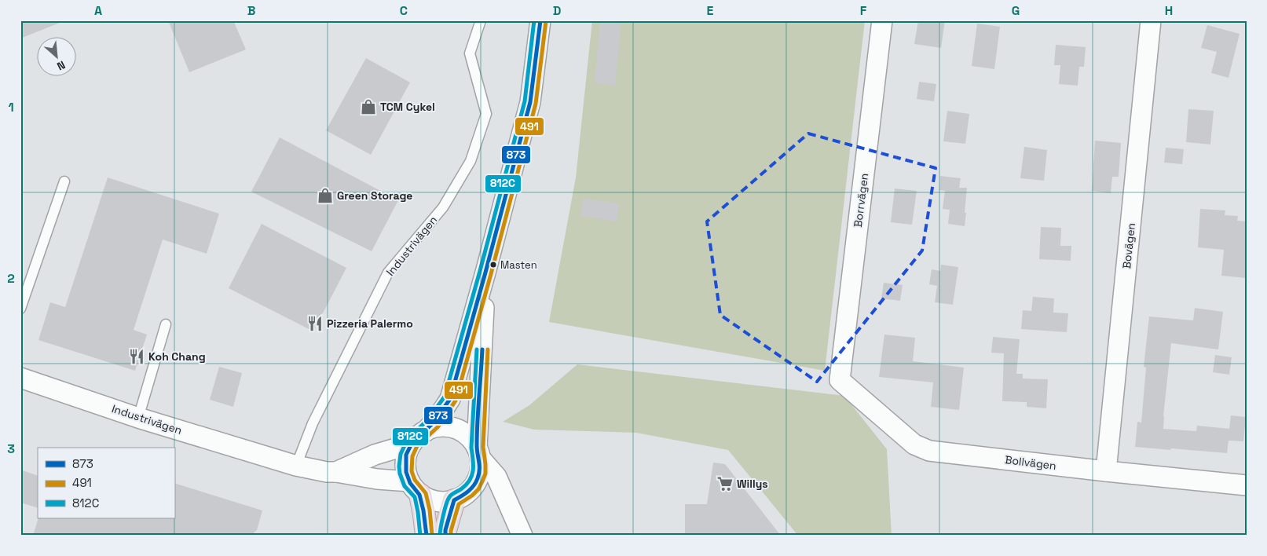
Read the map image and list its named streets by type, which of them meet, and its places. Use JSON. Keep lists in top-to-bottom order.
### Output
{
  "streets": {
    "street": [
      "Borrvägen",
      "Industrivägen",
      "Bovägen",
      "Bollvägen"
    ]
  },
  "crossings": [
    ["Borrvägen", "Bollvägen"],
    ["Bovägen", "Bollvägen"]
  ],
  "places": {
    "shop": ["TCM Cykel", "Green Storage"],
    "other": ["Masten"],
    "restaurant": ["Pizzeria Palermo", "Koh Chang"],
    "supermarket": ["Willys"]
  },
  "lines": ["transit line 873", "transit line 812C", "transit line 491"],
  "legend": ["873", "491", "812C"],
  "north": "bottom right",
  "grid": {
    "columns": [
      "A",
      "B",
      "C",
      "D",
      "E",
      "F",
      "G",
      "H"
    ],
    "rows": ["1", "2", "3"]
  }
}
